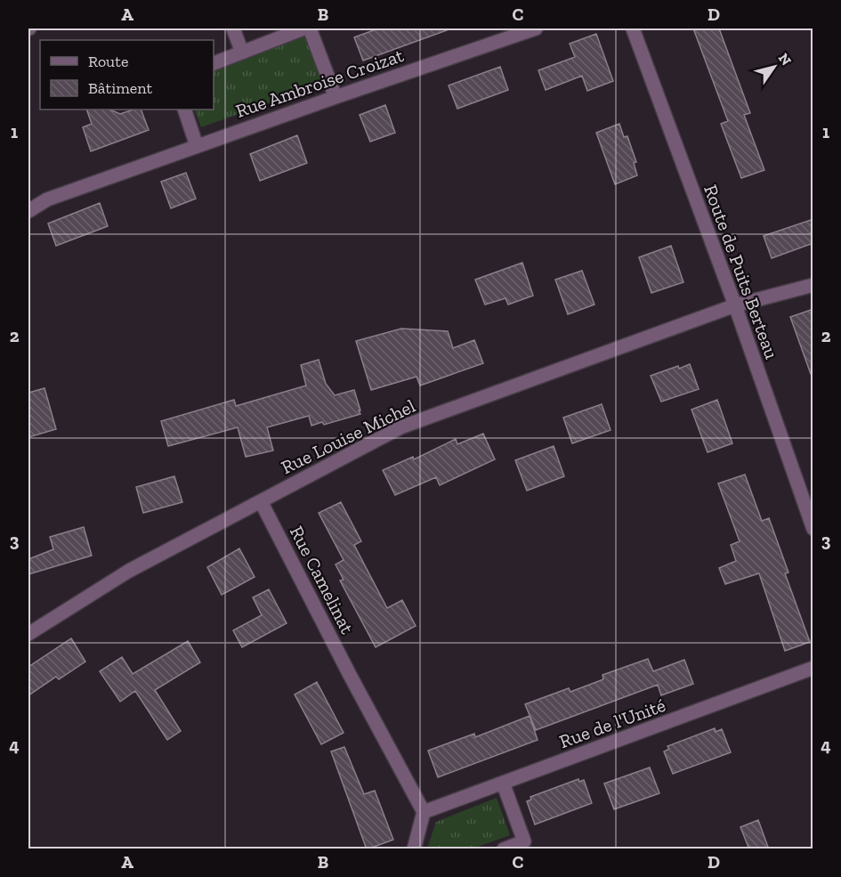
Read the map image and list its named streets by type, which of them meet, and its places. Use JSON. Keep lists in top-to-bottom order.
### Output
{
  "streets": {
    "street": [
      "Rue Ambroise Croizat",
      "Route de Puits Berteau",
      "Rue Louise Michel",
      "Rue Camelinat",
      "Rue de l'Unité"
    ]
  },
  "crossings": [
    ["Route de Puits Berteau", "Rue Louise Michel"],
    ["Rue Louise Michel", "Rue Camelinat"],
    ["Rue Camelinat", "Rue de l'Unité"]
  ],
  "legend": ["Route", "Bâtiment"],
  "north": "top right",
  "grid": {
    "columns": [
      "A",
      "B",
      "C",
      "D"
    ],
    "rows": [
      "1",
      "2",
      "3",
      "4"
    ]
  }
}
